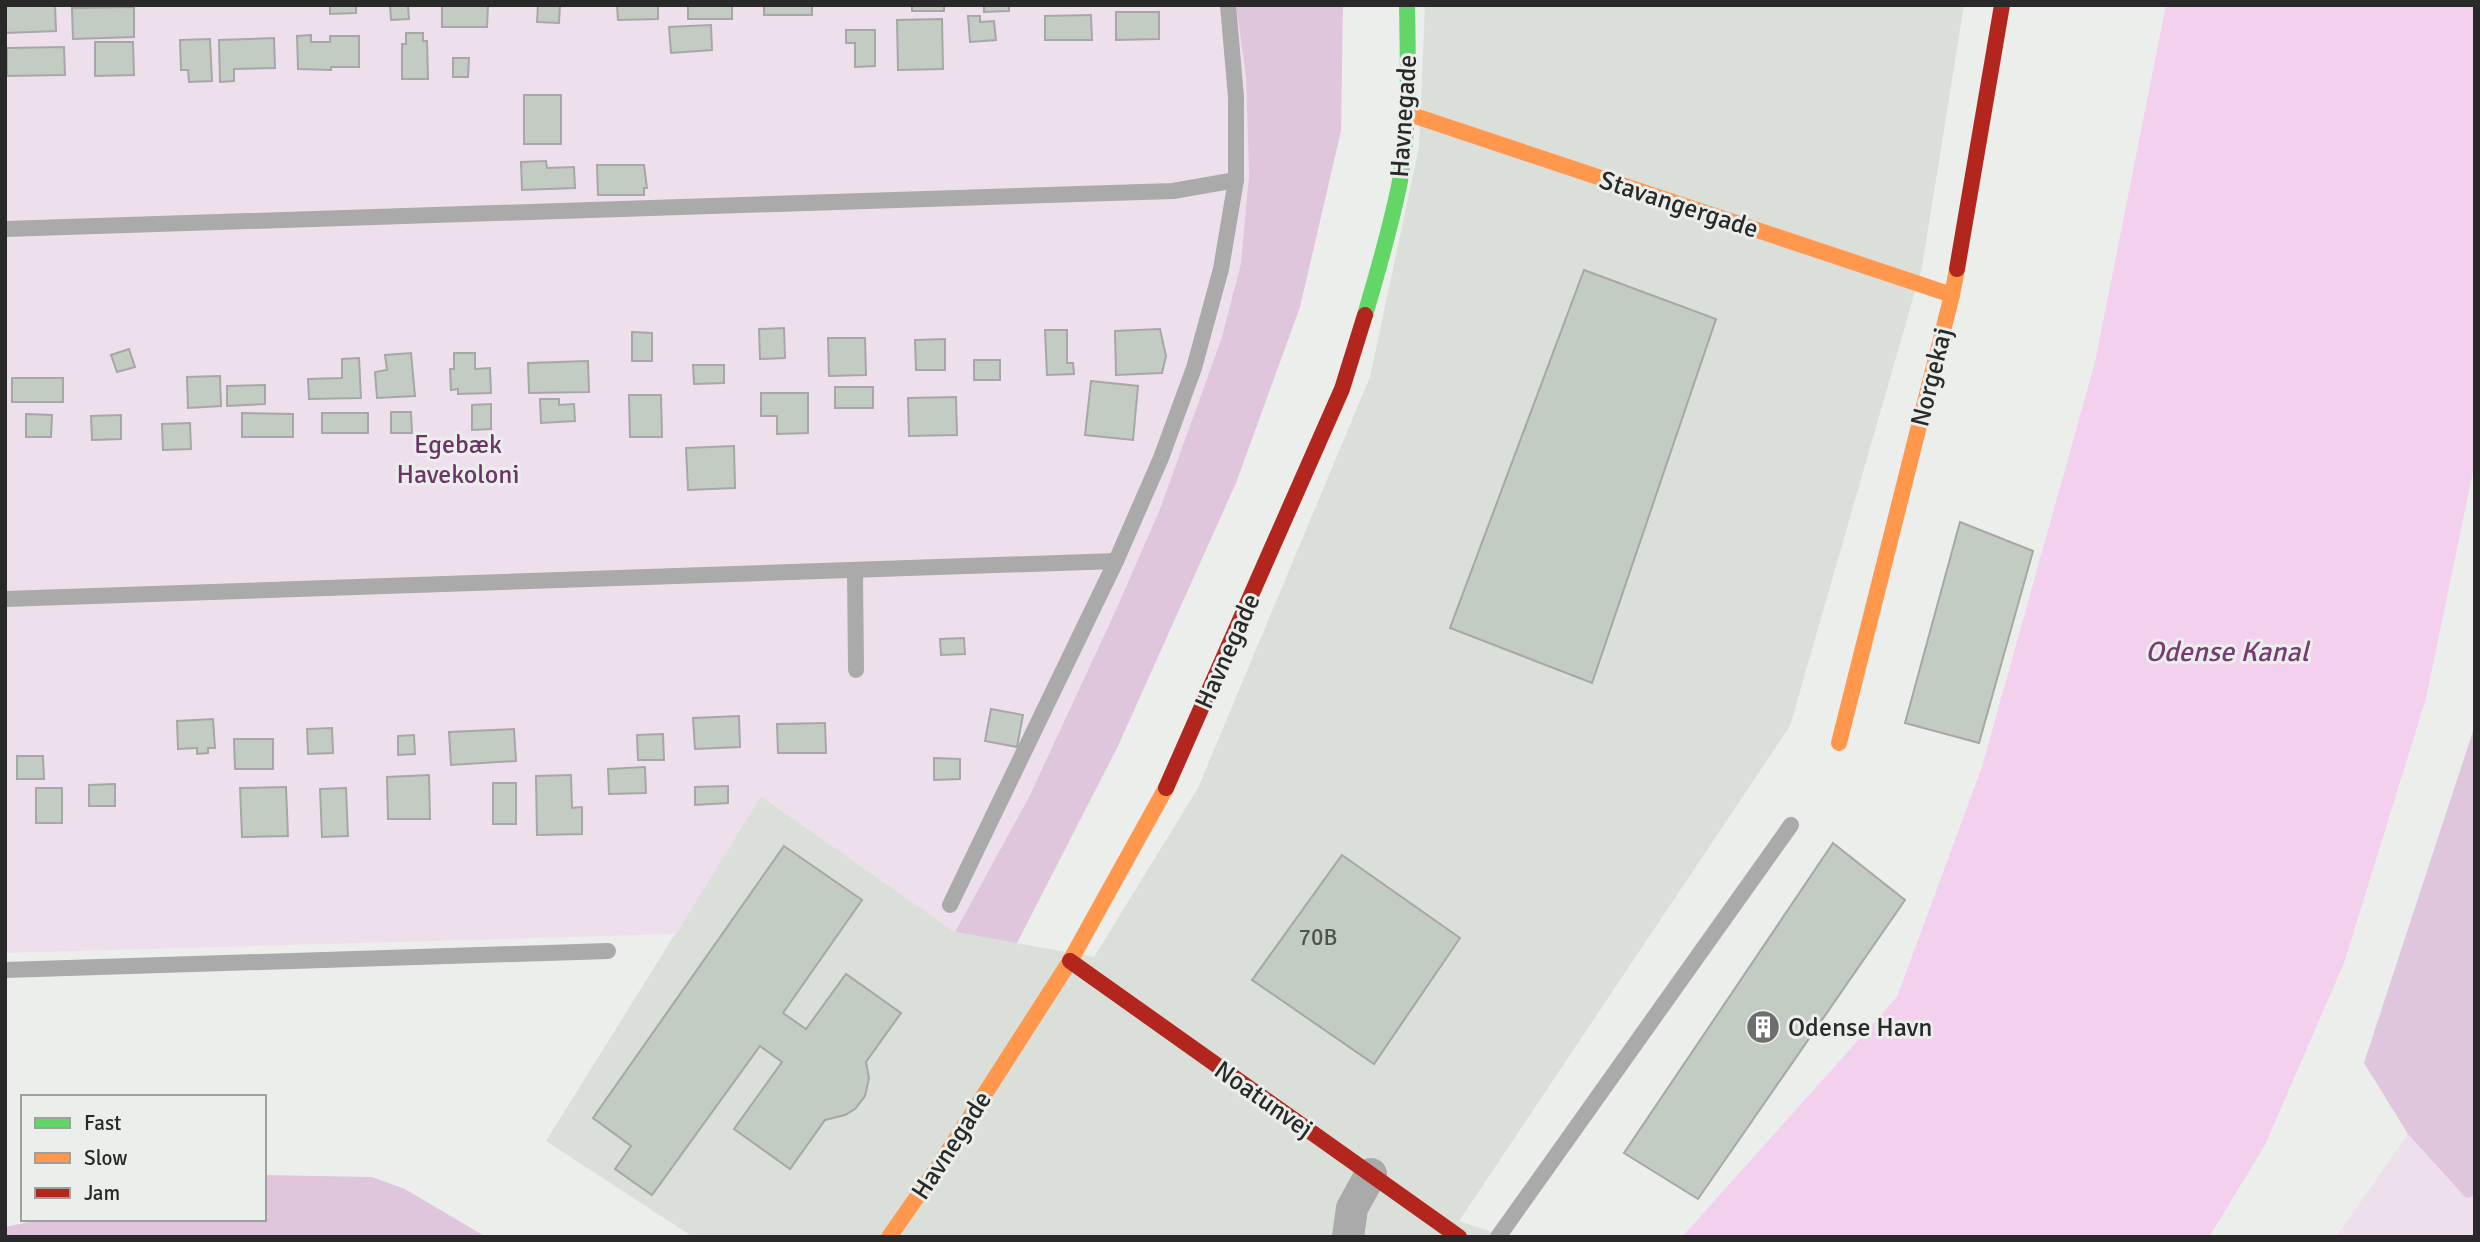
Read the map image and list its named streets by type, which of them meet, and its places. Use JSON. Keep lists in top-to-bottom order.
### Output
{
  "streets": {
    "street": [
      "Havnegade",
      "Stavangergade",
      "Norgekaj",
      "Noatunvej"
    ]
  },
  "crossings": [
    ["Havnegade", "Stavangergade"],
    ["Havnegade", "Noatunvej"],
    ["Stavangergade", "Norgekaj"]
  ],
  "water": ["Odense Kanal"],
  "parks": ["Egebæk Havekoloni"],
  "places": {
    "building": ["Odense Havn"]
  },
  "house_numbers": ["70B"],
  "legend": ["Fast", "Slow", "Jam"]
}
